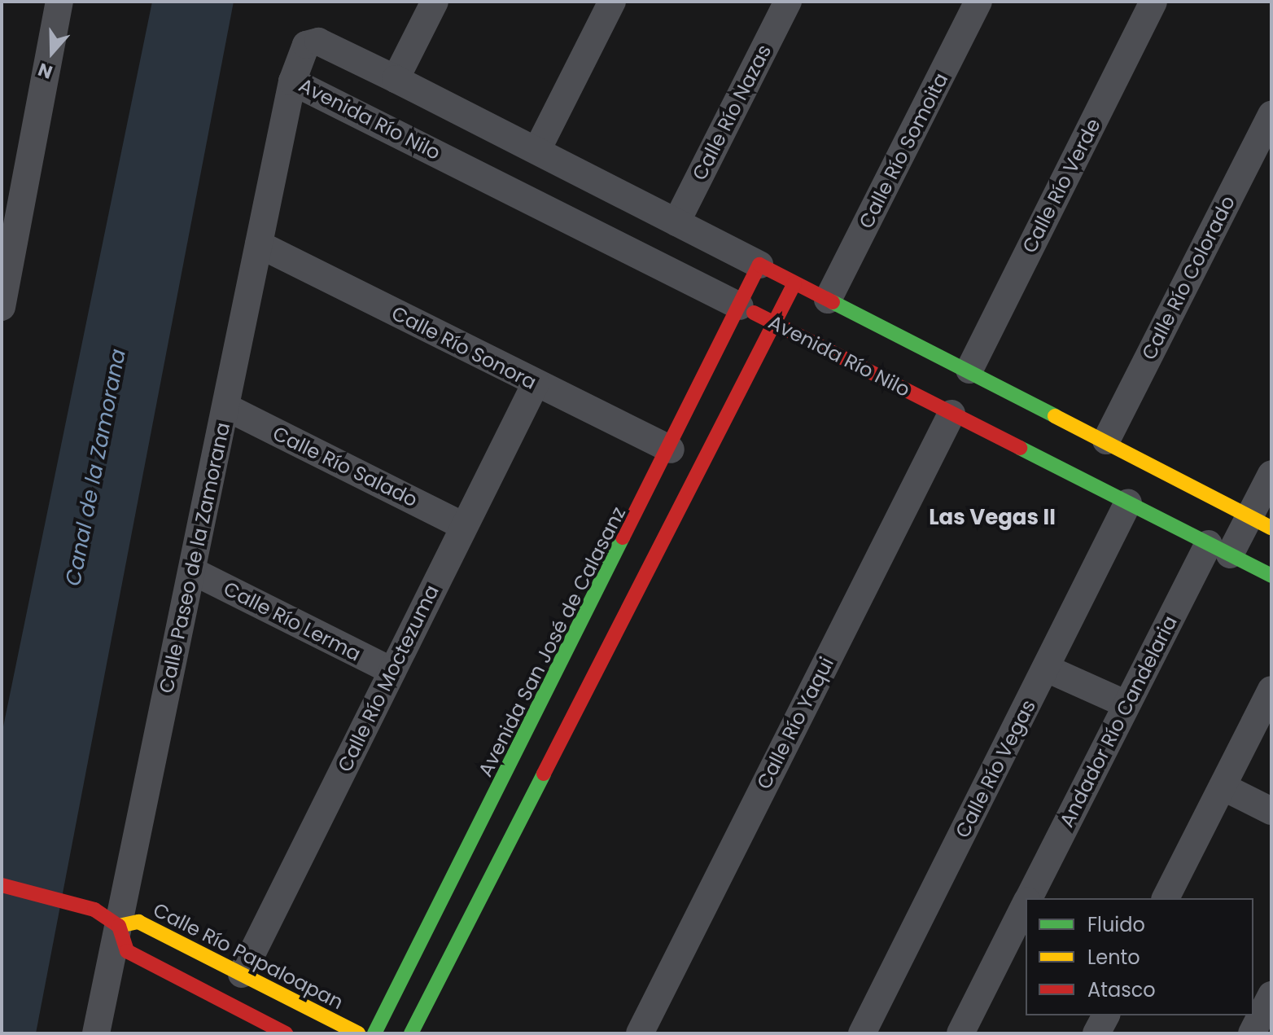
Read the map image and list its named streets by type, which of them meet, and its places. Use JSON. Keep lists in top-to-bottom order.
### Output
{
  "streets": {
    "street": [
      "Calle Río Nazas",
      "Avenida Río Nilo",
      "Calle Río Somoita",
      "Calle Río Verde",
      "Calle Río Colorado",
      "Calle Río Sonora",
      "Calle Río Salado",
      "Calle Paseo de la Zamorana",
      "Calle Río Lerma",
      "Avenida San José de Calasanz",
      "Calle Río Moctezuma",
      "Andador Río Candelaria",
      "Calle Río Yaqui",
      "Calle Río Vegas",
      "Calle Río Papaloapan"
    ]
  },
  "crossings": [
    ["Calle Río Nazas", "Avenida Río Nilo"],
    ["Avenida Río Nilo", "Calle Río Somoita"],
    ["Avenida Río Nilo", "Calle Río Verde"],
    ["Avenida Río Nilo", "Calle Río Colorado"],
    ["Avenida Río Nilo", "Calle Paseo de la Zamorana"],
    ["Avenida Río Nilo", "Avenida San José de Calasanz"],
    ["Avenida Río Nilo", "Andador Río Candelaria"],
    ["Avenida Río Nilo", "Calle Río Yaqui"],
    ["Avenida Río Nilo", "Calle Río Vegas"],
    ["Calle Río Sonora", "Calle Paseo de la Zamorana"],
    ["Calle Río Sonora", "Avenida San José de Calasanz"],
    ["Calle Río Sonora", "Calle Río Moctezuma"],
    ["Calle Río Salado", "Calle Paseo de la Zamorana"],
    ["Calle Río Salado", "Calle Río Moctezuma"],
    ["Calle Paseo de la Zamorana", "Calle Río Lerma"],
    ["Calle Paseo de la Zamorana", "Calle Río Papaloapan"],
    ["Calle Río Lerma", "Calle Río Moctezuma"],
    ["Calle Río Moctezuma", "Calle Río Papaloapan"]
  ],
  "districts": ["Las Vegas II"],
  "water": ["Canal de la Zamorana"],
  "legend": ["Fluido", "Lento", "Atasco"],
  "north": "bottom"
}
